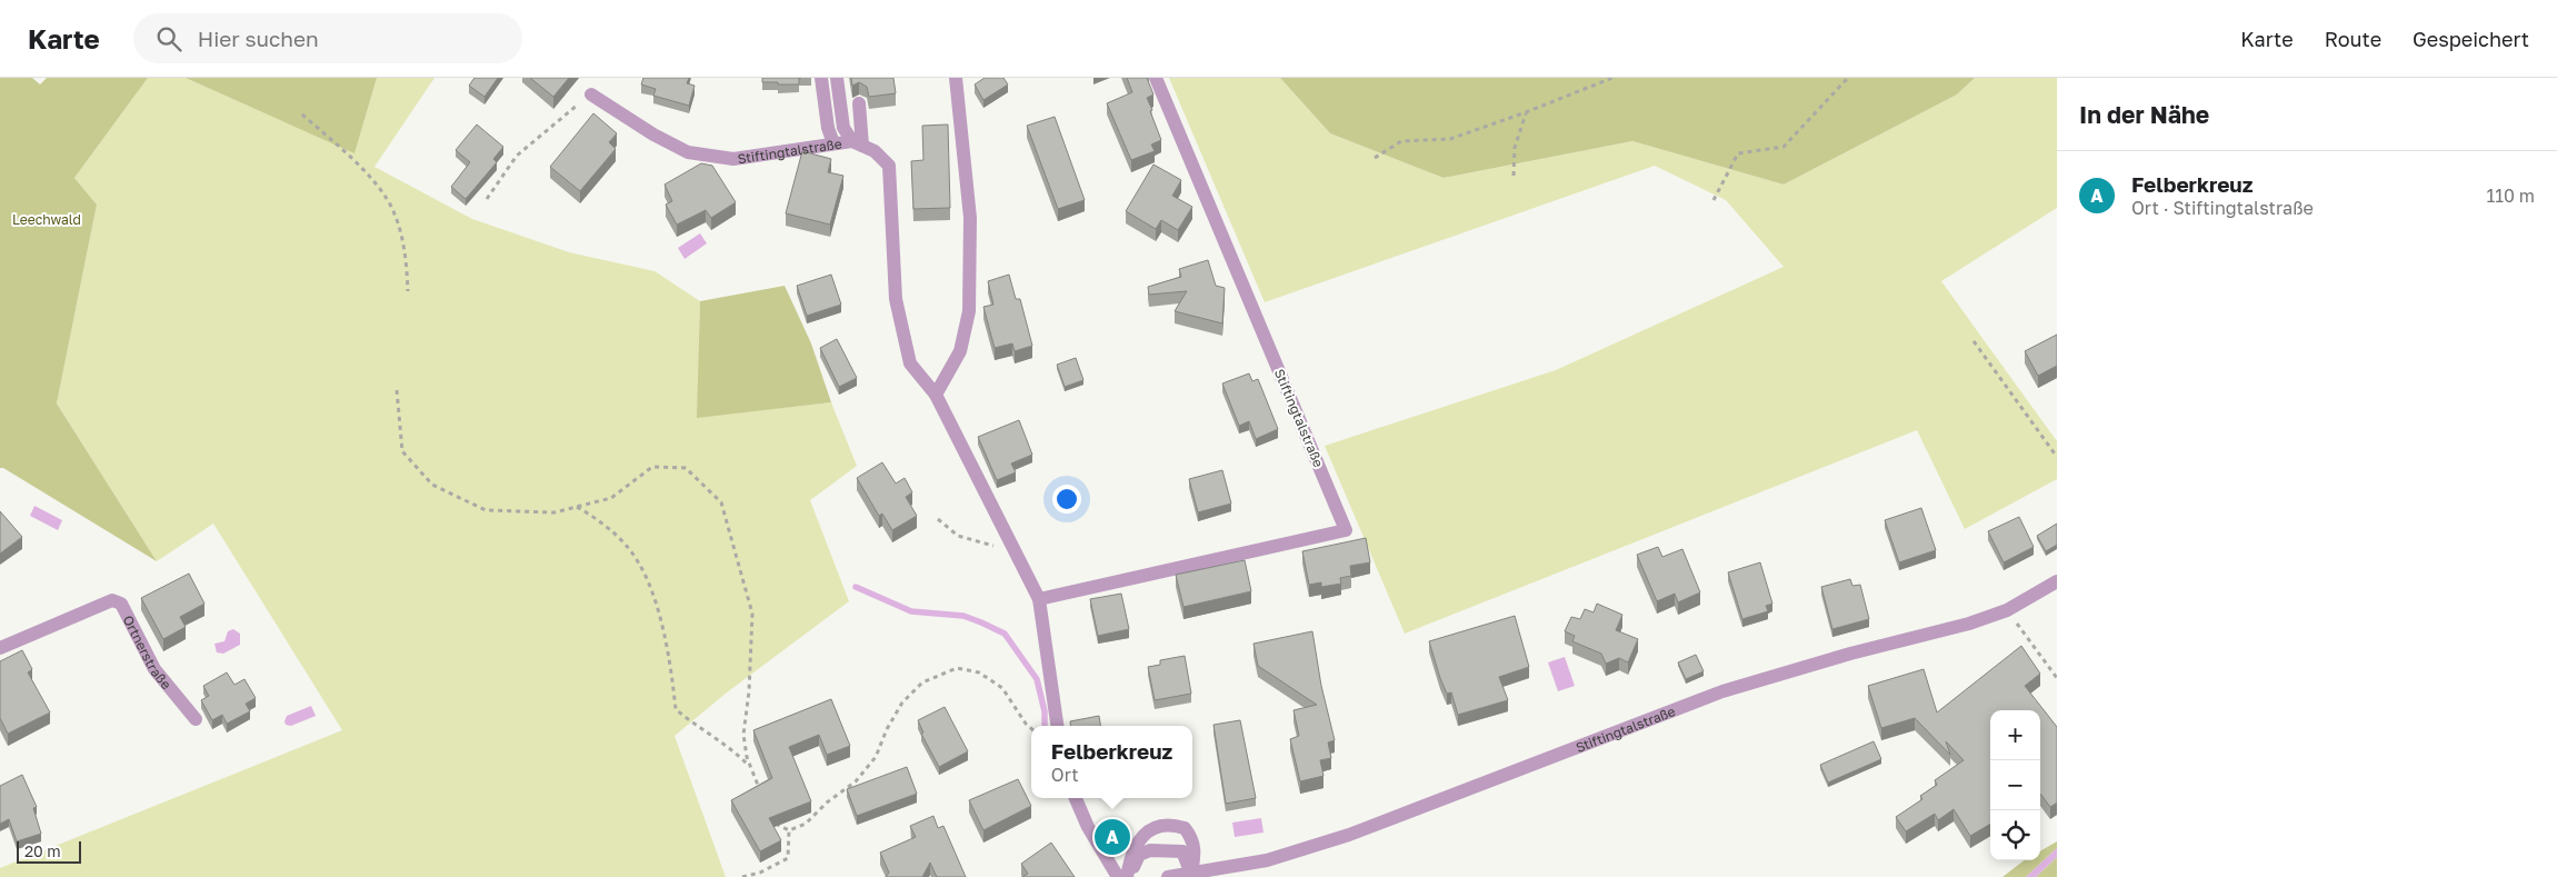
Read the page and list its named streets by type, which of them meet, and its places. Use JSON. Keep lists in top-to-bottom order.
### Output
{
  "streets": {
    "street": ["Stiftingtalstraße", "Ortnerstraße"]
  },
  "parks": ["Leechwald"],
  "scale_bar": "20 m",
  "page": {
    "header": "Karte",
    "search": "Hier suchen",
    "nav": ["Karte", "Route", "Gespeichert"],
    "heading": "In der Nähe",
    "list": [
      {
        "mark": "A",
        "name": "Felberkreuz",
        "note": "Ort · Stiftingtalstraße",
        "value": "110 m"
      }
    ],
    "map_buttons": ["+", "−"],
    "popup": ["Felberkreuz", "Ort"],
    "pins": "A",
    "scale": "20 m"
  }
}
